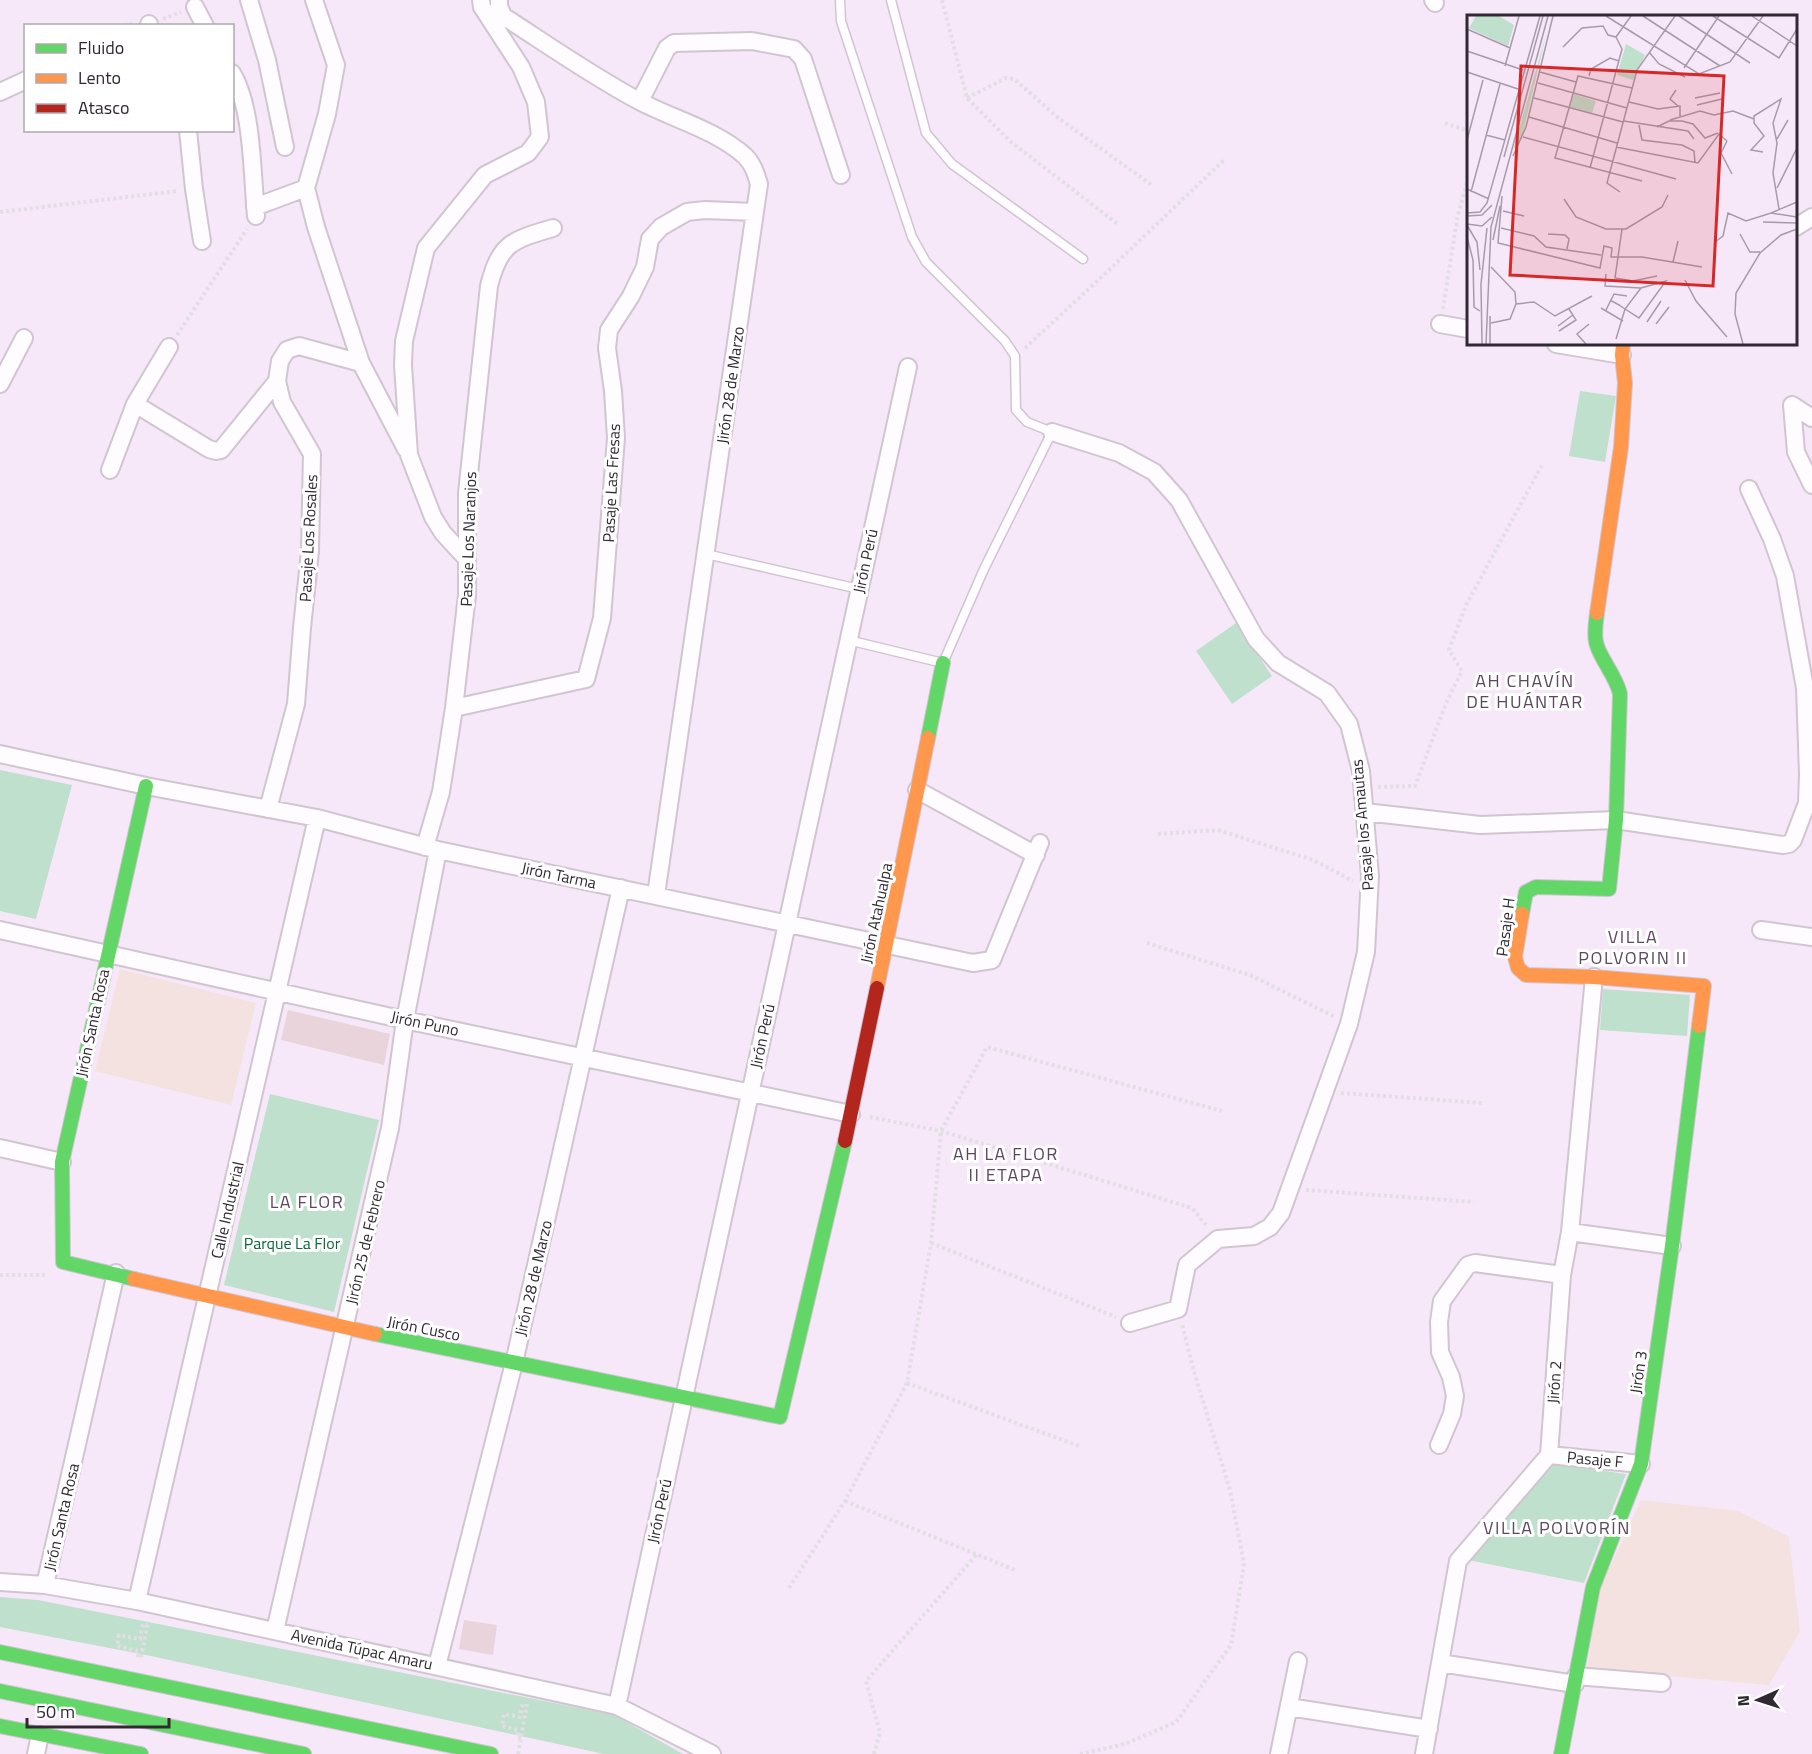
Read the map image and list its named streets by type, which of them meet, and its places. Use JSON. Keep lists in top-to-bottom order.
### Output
{
  "streets": {
    "main road": [
      "Jirón Atahualpa",
      "Pasaje H",
      "Jirón Santa Rosa",
      "Jirón Cusco",
      "Jirón 3"
    ],
    "street": [
      "Jirón 28 de Marzo",
      "Pasaje Las Fresas",
      "Pasaje Los Rosales",
      "Pasaje Los Naranjos",
      "Jirón Perú",
      "Pasaje los Amautas",
      "Jirón Tarma",
      "Jirón Puno",
      "Calle Industrial",
      "Jirón 25 de Febrero",
      "Jirón 2",
      "Pasaje F",
      "Avenida Túpac Amaru"
    ]
  },
  "crossings": [
    ["Jirón 28 de Marzo", "Pasaje Las Fresas"],
    ["Jirón 28 de Marzo", "Jirón Tarma"],
    ["Jirón 28 de Marzo", "Jirón Puno"],
    ["Jirón 28 de Marzo", "Jirón Cusco"],
    ["Jirón 28 de Marzo", "Avenida Túpac Amaru"],
    ["Pasaje Las Fresas", "Pasaje Los Naranjos"],
    ["Pasaje Los Rosales", "Jirón Tarma"],
    ["Pasaje Los Naranjos", "Jirón Tarma"],
    ["Pasaje Los Naranjos", "Jirón 25 de Febrero"],
    ["Jirón Perú", "Jirón Tarma"],
    ["Jirón Perú", "Jirón Puno"],
    ["Jirón Perú", "Jirón Cusco"],
    ["Jirón Perú", "Avenida Túpac Amaru"],
    ["Pasaje los Amautas", "Jirón Atahualpa"],
    ["Jirón Tarma", "Jirón Atahualpa"],
    ["Jirón Tarma", "Jirón Santa Rosa"],
    ["Jirón Tarma", "Calle Industrial"],
    ["Jirón Tarma", "Jirón 25 de Febrero"],
    ["Jirón Atahualpa", "Jirón Puno"],
    ["Jirón Atahualpa", "Jirón Cusco"],
    ["Pasaje H", "Jirón 3"],
    ["Pasaje H", "Jirón 2"],
    ["Jirón Santa Rosa", "Jirón Puno"],
    ["Jirón Santa Rosa", "Jirón Cusco"],
    ["Jirón Santa Rosa", "Avenida Túpac Amaru"],
    ["Jirón Puno", "Calle Industrial"],
    ["Jirón Puno", "Jirón 25 de Febrero"],
    ["Calle Industrial", "Jirón Cusco"],
    ["Calle Industrial", "Avenida Túpac Amaru"],
    ["Jirón 25 de Febrero", "Jirón Cusco"],
    ["Jirón 25 de Febrero", "Avenida Túpac Amaru"],
    ["Jirón 3", "Pasaje F"],
    ["Jirón 2", "Pasaje F"]
  ],
  "districts": [
    "AH CHAVÍN DE HUÁNTAR",
    "VILLA POLVORIN II",
    "AH LA FLOR II ETAPA",
    "LA FLOR",
    "VILLA POLVORÍN"
  ],
  "parks": ["Parque La Flor"],
  "legend": ["Fluido", "Lento", "Atasco"],
  "scale_bar": "50 m",
  "north": "left"
}
